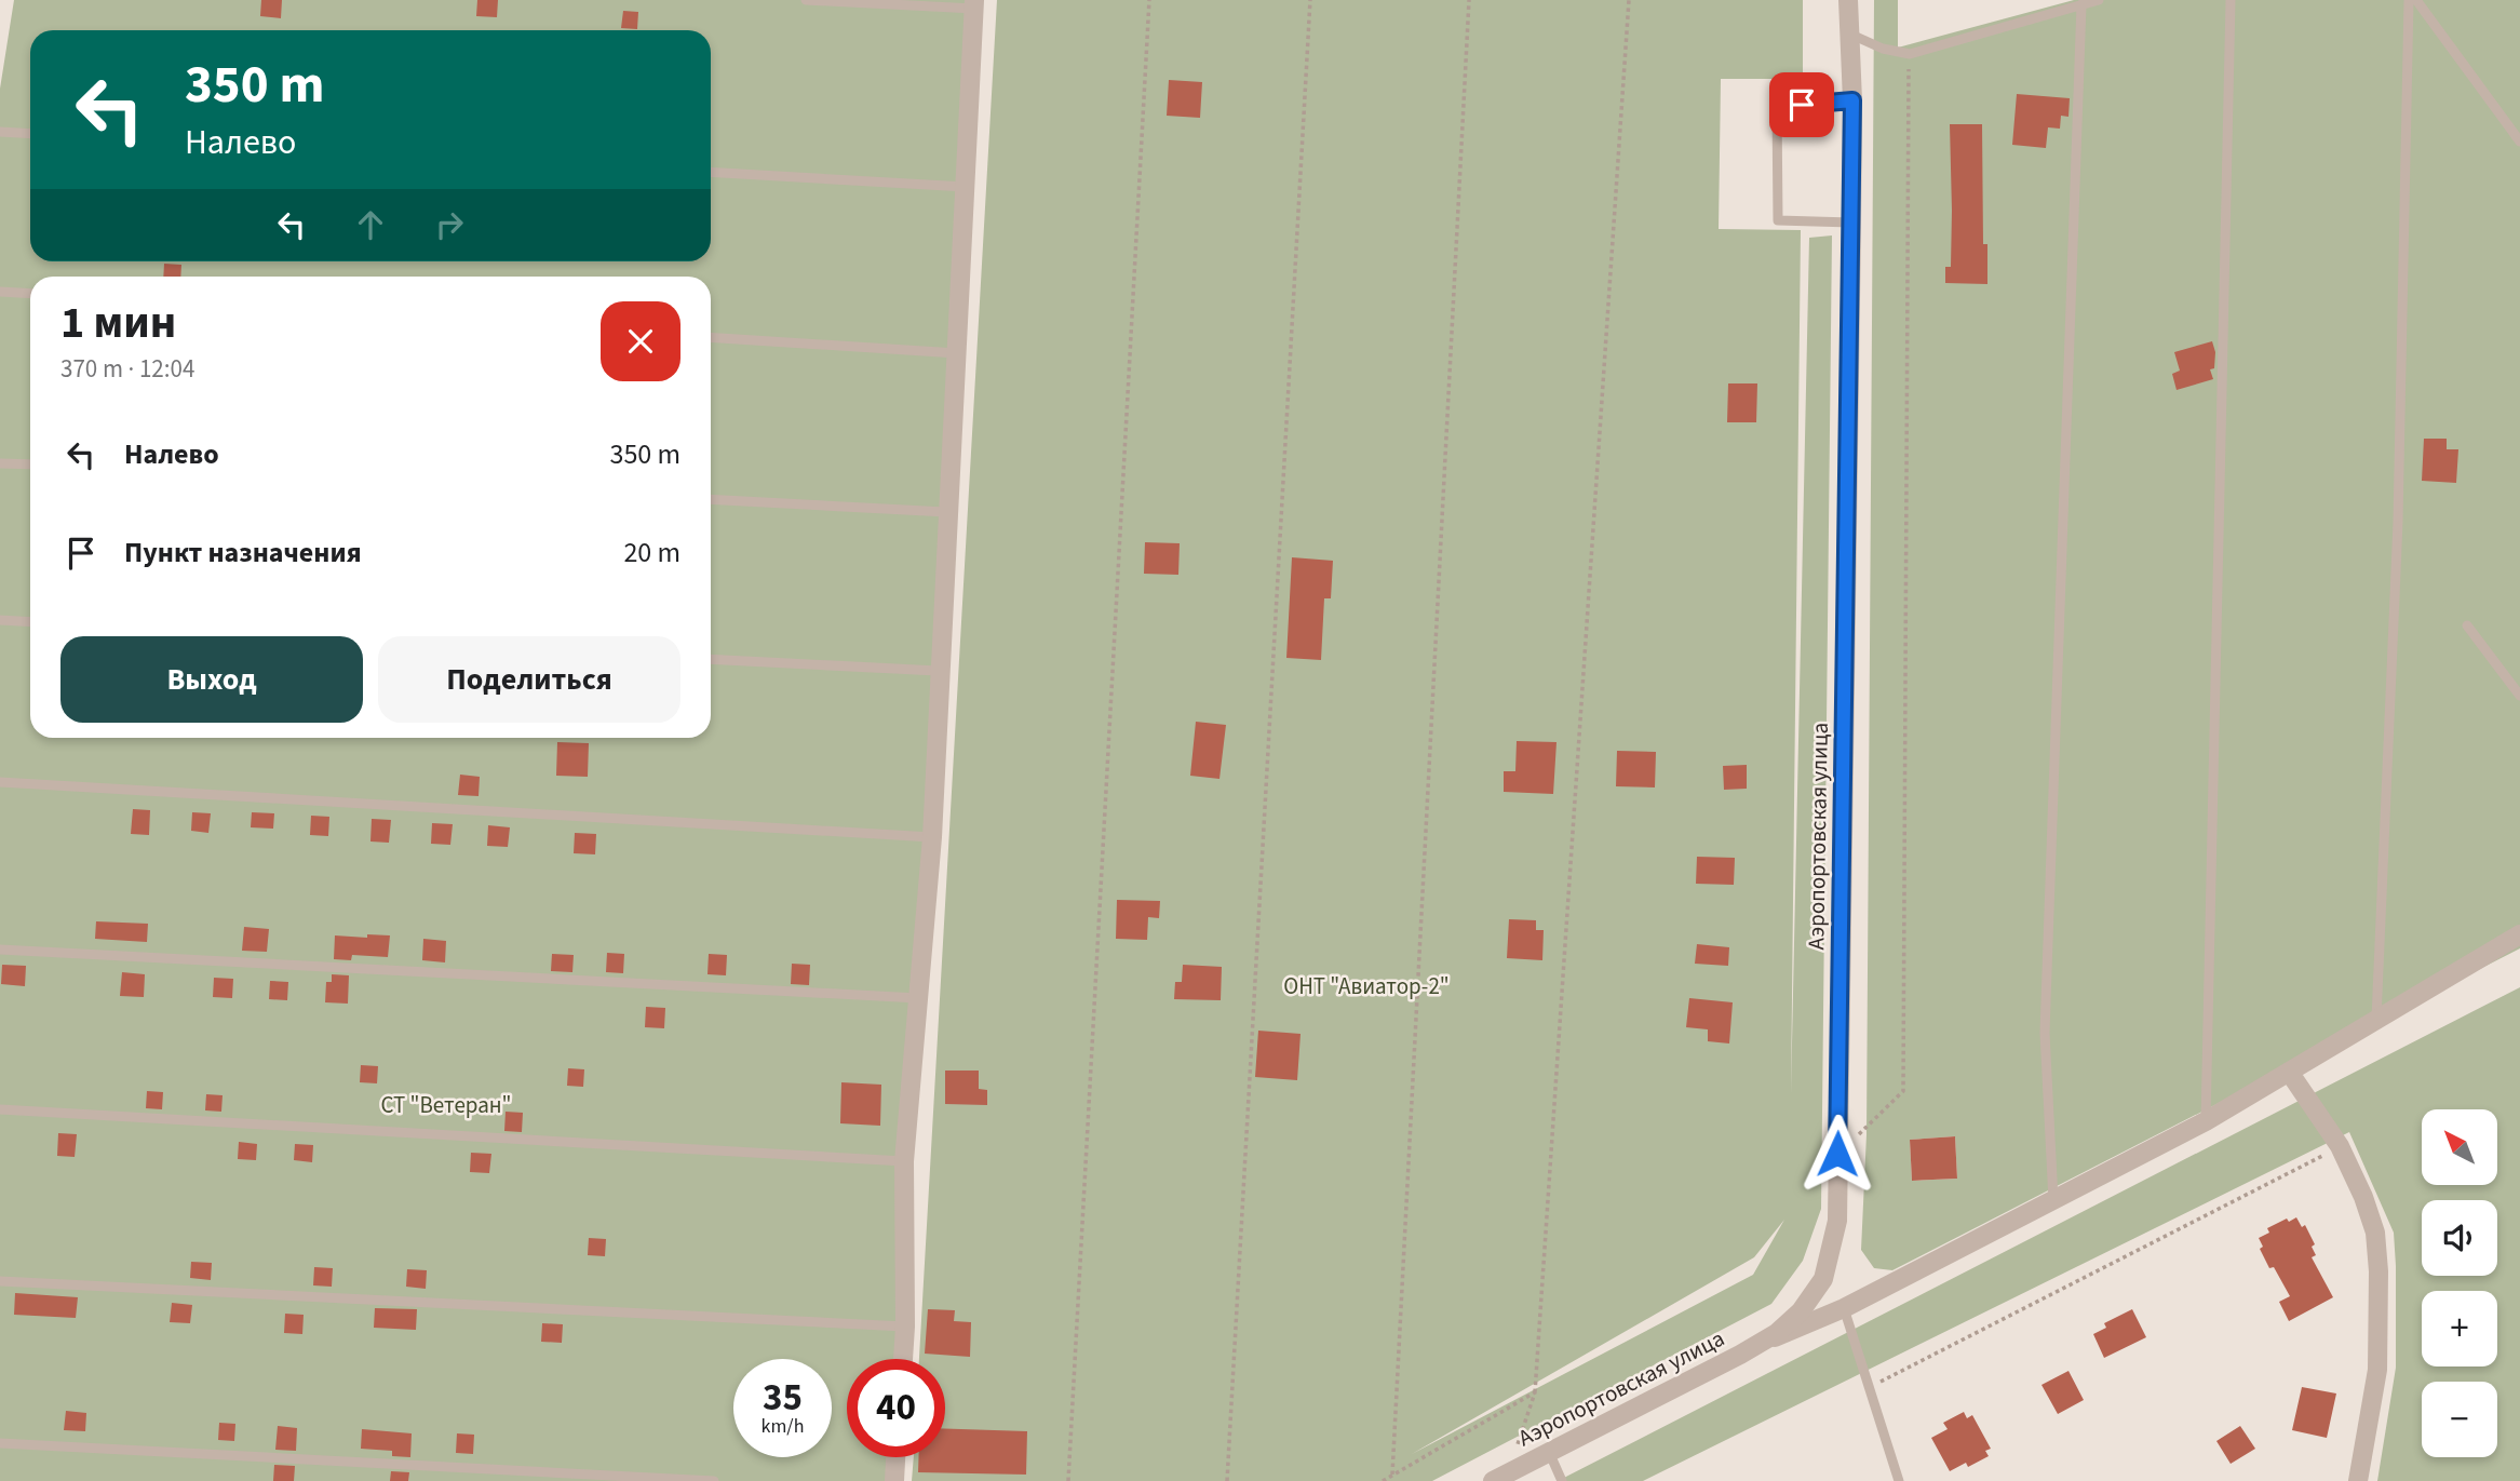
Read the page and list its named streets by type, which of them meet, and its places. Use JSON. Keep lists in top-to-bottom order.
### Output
{
  "streets": {
    "street": ["Аэропортовская улица"]
  },
  "parks": ["ОНТ \"Авиатор-2\"", "СТ \"Ветеран\""],
  "north": "top left",
  "page": {
    "turn": ["350 m", "Налево"],
    "heading": ["1 мин", "370 m · 12:04"],
    "list": [
      {
        "name": "Налево",
        "value": "350 m"
      },
      {
        "name": "Пункт назначения",
        "value": "20 m"
      }
    ],
    "buttons": ["Выход", "Поделиться"],
    "map_buttons": ["+", "−"],
    "speed": "35 km/h",
    "limit": "40"
  }
}
